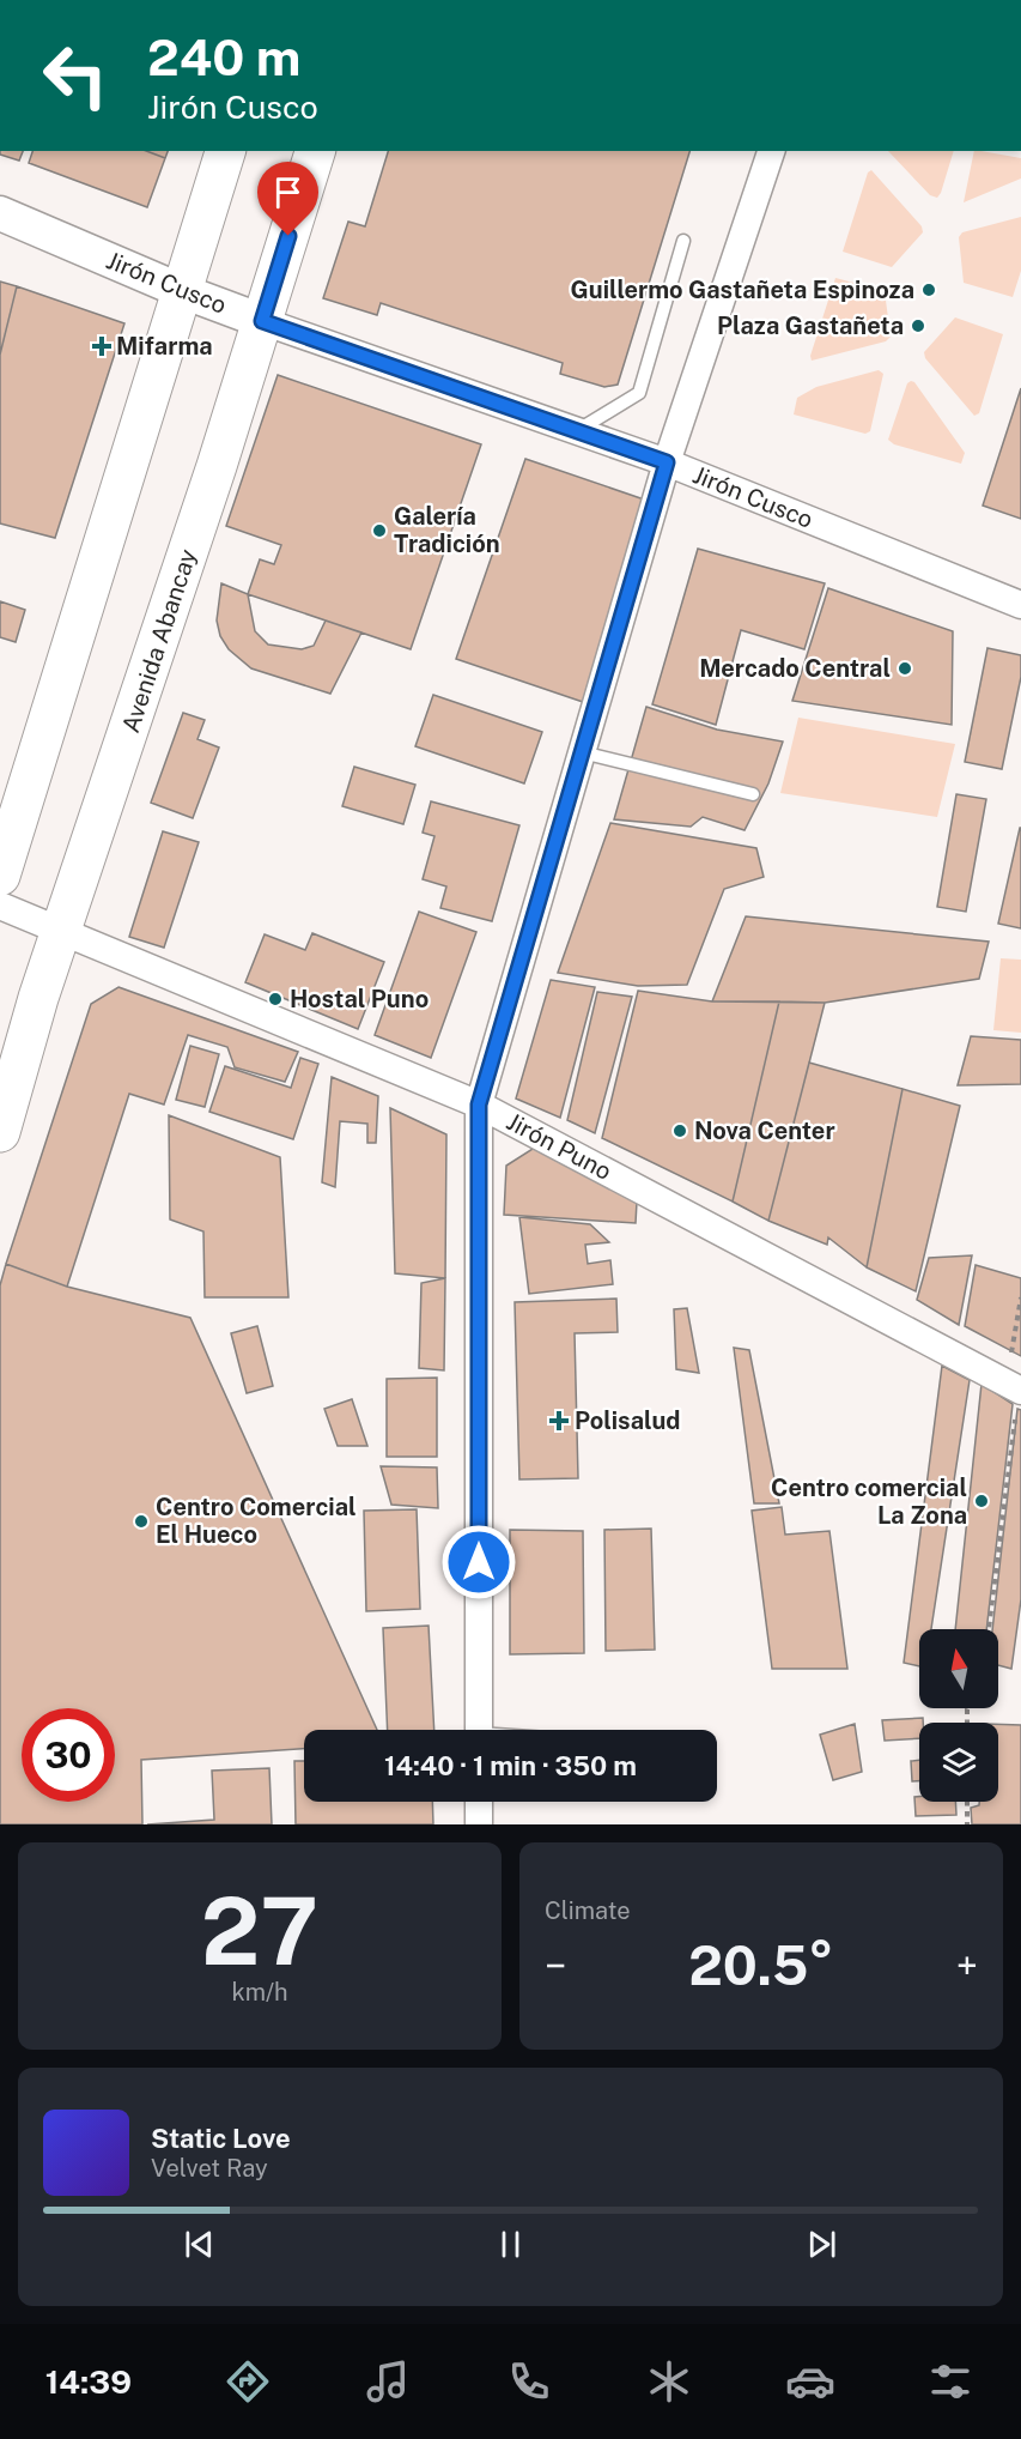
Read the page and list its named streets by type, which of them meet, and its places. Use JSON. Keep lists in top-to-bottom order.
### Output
{
  "streets": {
    "main road": ["Avenida Abancay"],
    "street": ["Jirón Cusco", "Jirón Puno"]
  },
  "crossings": [
    ["Jirón Cusco", "Avenida Abancay"],
    ["Avenida Abancay", "Jirón Puno"]
  ],
  "places": {
    "other": [
      "Guillermo Gastañeta Espinoza",
      "Plaza Gastañeta",
      "Galería Tradición",
      "Mercado Central",
      "Hostal Puno",
      "Nova Center",
      "Centro comercial La Zona",
      "Centro Comercial El Hueco"
    ],
    "health": ["Mifarma", "Polisalud"]
  },
  "north": "top",
  "page": {
    "turn": ["240 m", "Jirón Cusco"],
    "limit": "30",
    "trip": "14:40 · 1 min · 350 m",
    "tile": [
      ["27", "km/h"],
      "Climate"
    ],
    "heat": ["−", "20.5°", "+"],
    "song": ["Static Love", "Velvet Ray"],
    "tabs": "14:39"
  }
}
